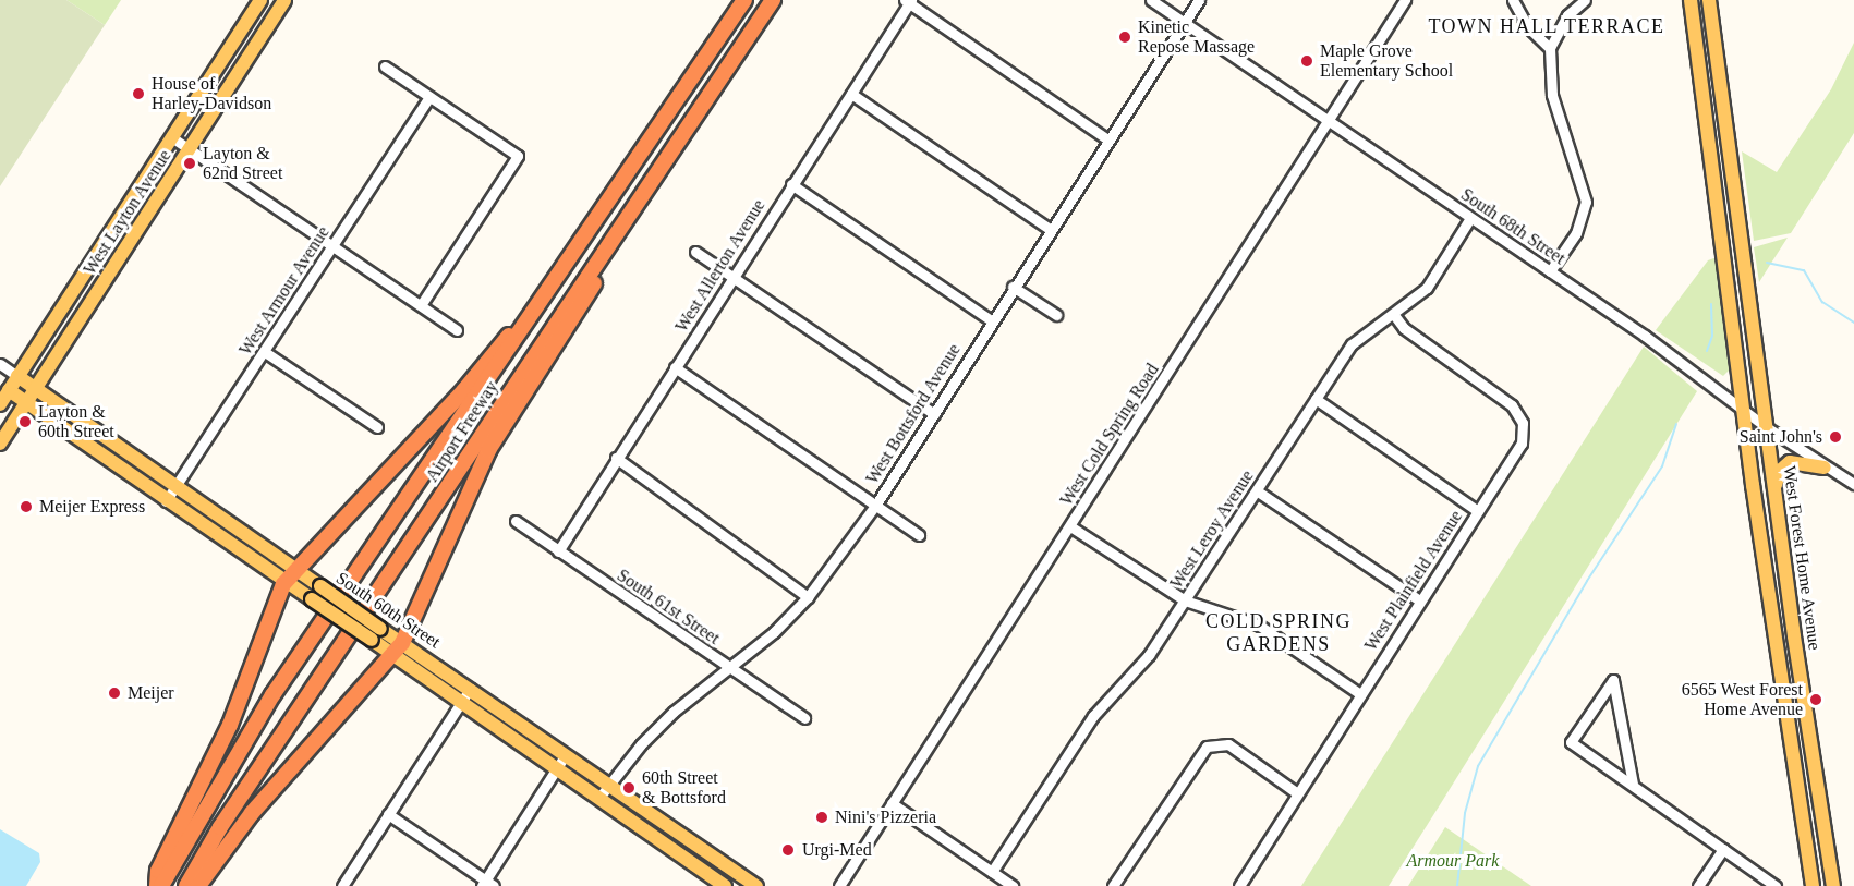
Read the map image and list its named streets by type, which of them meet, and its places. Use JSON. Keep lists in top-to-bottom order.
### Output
{
  "streets": {
    "highway": ["Airport Freeway"],
    "main road": ["West Layton Avenue", "West Forest Home Avenue", "South 60th Street"],
    "street": [
      "South 68th Street",
      "West Allerton Avenue",
      "West Armour Avenue",
      "West Bottsford Avenue",
      "West Cold Spring Road",
      "West Leroy Avenue",
      "West Plainfield Avenue",
      "South 61st Street"
    ]
  },
  "crossings": [
    ["West Layton Avenue", "South 60th Street"],
    ["South 68th Street", "West Bottsford Avenue"],
    ["South 68th Street", "West Cold Spring Road"],
    ["South 68th Street", "West Leroy Avenue"],
    ["South 68th Street", "West Forest Home Avenue"],
    ["West Allerton Avenue", "South 61st Street"],
    ["West Armour Avenue", "South 60th Street"],
    ["West Bottsford Avenue", "South 61st Street"],
    ["West Bottsford Avenue", "South 60th Street"],
    ["West Leroy Avenue", "West Plainfield Avenue"]
  ],
  "districts": ["TOWN HALL TERRACE", "COLD SPRING GARDENS"],
  "parks": ["Armour Park"],
  "places": [
    "Kinetic Repose Massage",
    "Maple Grove Elementary School",
    "House of Harley-Davidson",
    "Layton & 62nd Street",
    "Layton & 60th Street",
    "Saint John's",
    "Meijer Express",
    "Meijer",
    "6565 West Forest Home Avenue",
    "60th Street & Bottsford",
    "Nini's Pizzeria",
    "Urgi-Med"
  ]
}
